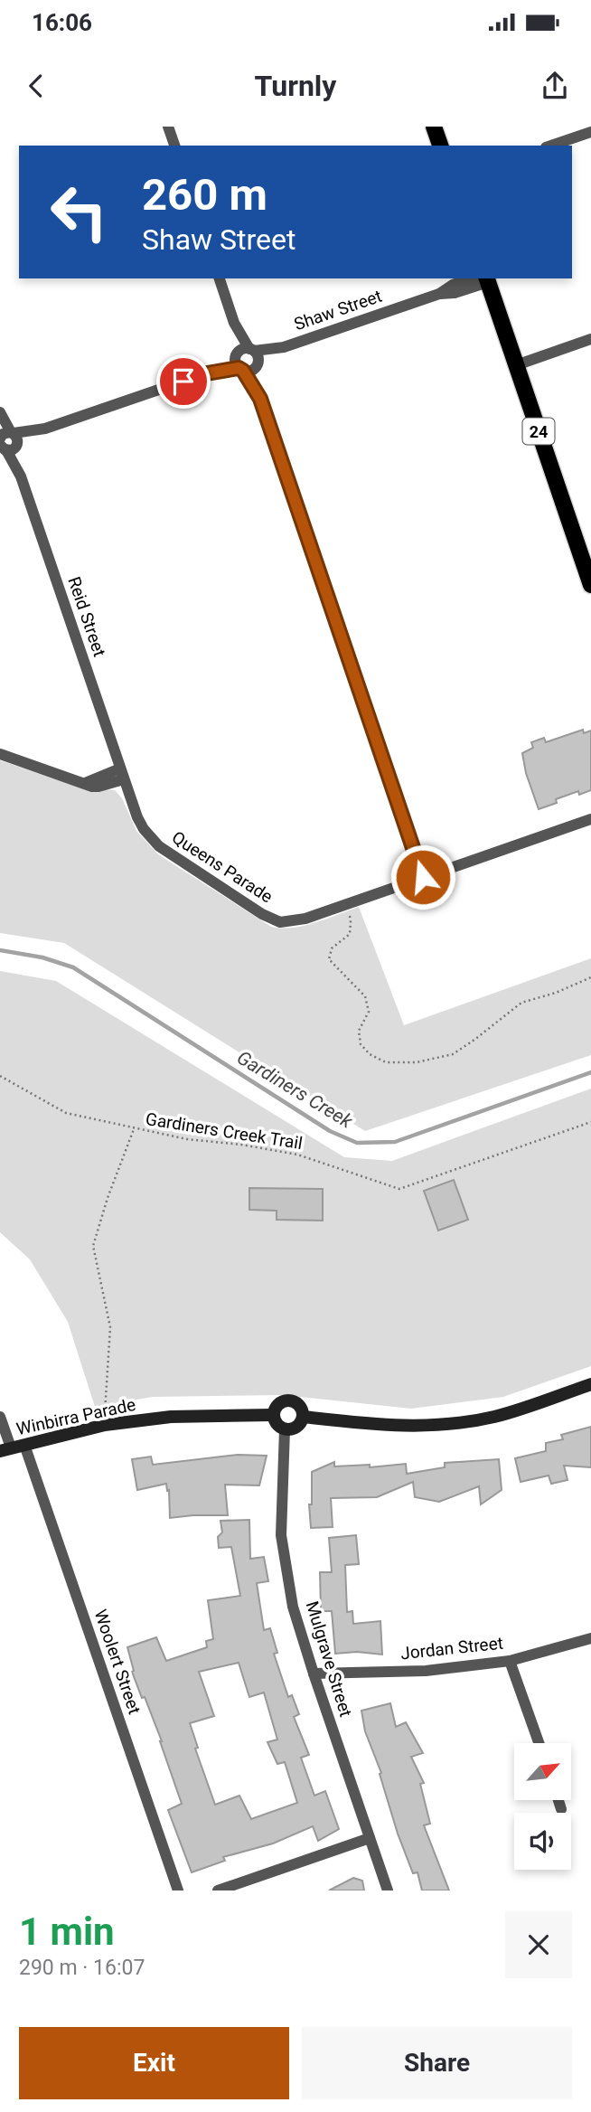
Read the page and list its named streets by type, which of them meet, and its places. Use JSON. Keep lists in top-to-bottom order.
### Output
{
  "streets": {
    "main road": ["24"],
    "street": [
      "Shaw Street",
      "Reid Street",
      "Queens Parade",
      "Winbirra Parade",
      "Jordan Street",
      "Mulgrave Street",
      "Woolert Street"
    ],
    "path": ["Gardiners Creek Trail"]
  },
  "crossings": [
    ["Shaw Street", "24"],
    ["Reid Street", "Queens Parade"],
    ["Winbirra Parade", "Mulgrave Street"],
    ["Winbirra Parade", "Woolert Street"],
    ["Jordan Street", "Mulgrave Street"]
  ],
  "water": ["Gardiners Creek"],
  "north": "top right",
  "page": {
    "status": "16:06",
    "header": "Turnly",
    "turn": ["260 m", "Shaw Street"],
    "heading": ["1 min", "290 m · 16:07"],
    "buttons": ["Exit", "Share"]
  }
}
